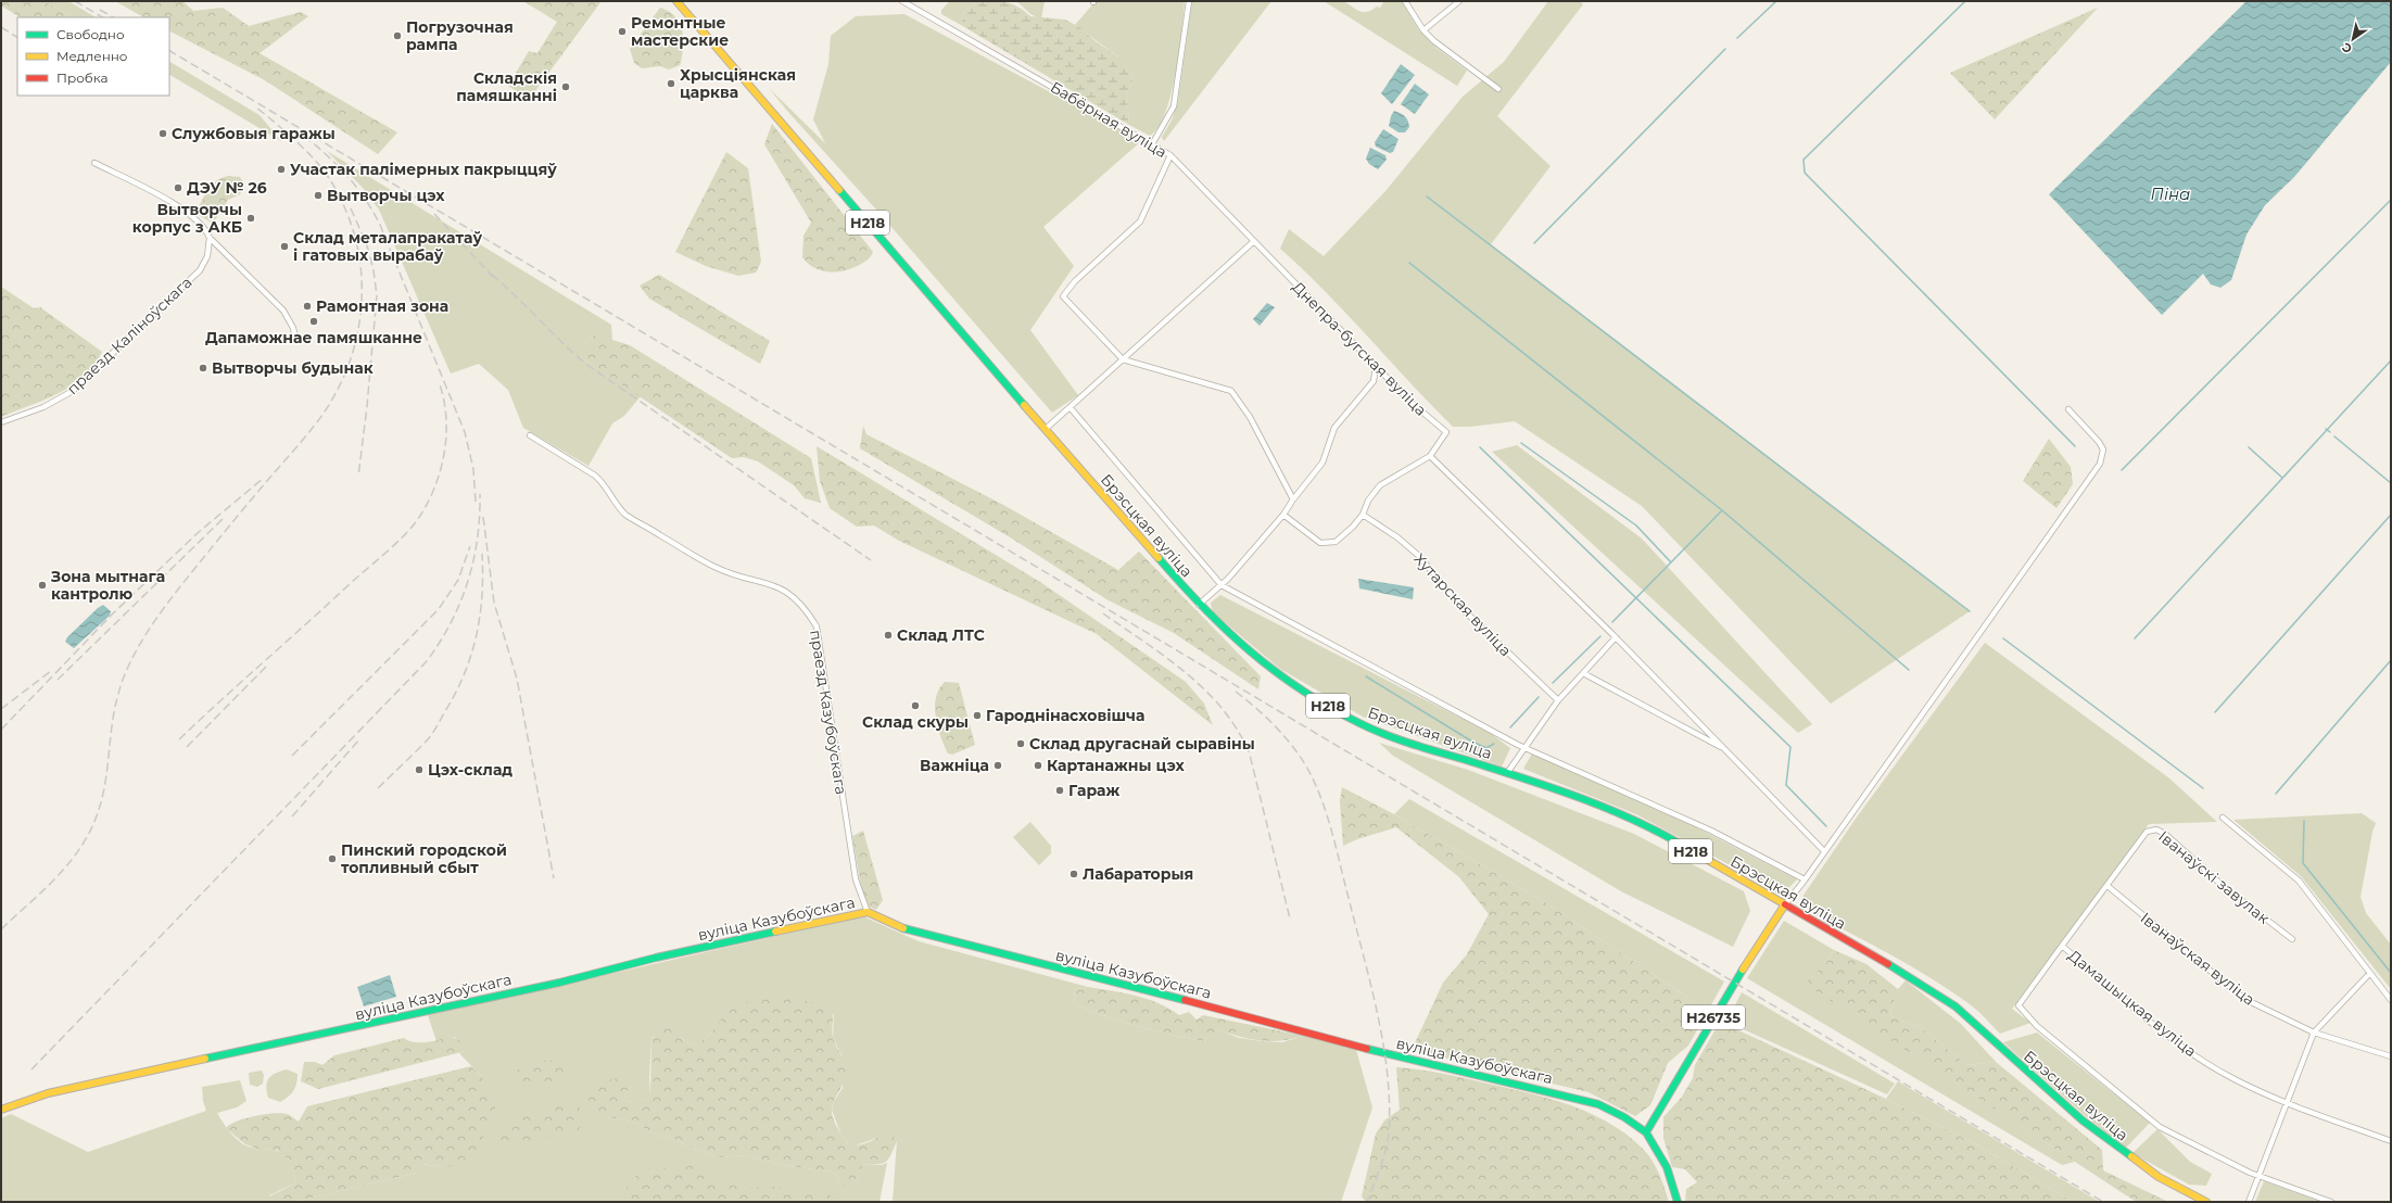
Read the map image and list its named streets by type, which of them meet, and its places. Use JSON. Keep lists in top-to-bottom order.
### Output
{
  "streets": {
    "main road": [
      "Н218",
      "Брэсцкая вуліца",
      "вуліца Казубоўскага",
      "Н26735"
    ],
    "street": [
      "Бабёрная вуліца",
      "праезд Каліноўскага",
      "Днепра-бугская вуліца",
      "Хутарская вуліца",
      "праезд Казубоўскага",
      "Іванаўскі завулак",
      "Іванаўская вуліца",
      "Дамашыцкая вуліца"
    ]
  },
  "crossings": [
    ["Бабёрная вуліца", "Днепра-бугская вуліца"],
    ["Днепра-бугская вуліца", "Хутарская вуліца"],
    ["Брэсцкая вуліца", "Дамашыцкая вуліца"],
    ["Брэсцкая вуліца", "Н26735"],
    ["праезд Казубоўскага", "вуліца Казубоўскага"],
    ["Іванаўскі завулак", "Іванаўская вуліца"],
    ["вуліца Казубоўскага", "Н26735"]
  ],
  "water": ["Піна"],
  "places": [
    "Ремонтные мастерские",
    "Погрузочная рампа",
    "Хрысціянская царква",
    "Складскія памяшканні",
    "Службовыя гаражы",
    "Участак палімерных пакрыццяў",
    "ДЭУ № 26",
    "Вытворчы цэх",
    "Вытворчы корпус з АКБ",
    "Склад металапракатаў і гатовых вырабаў",
    "Рамонтная зона",
    "Дапаможнае памяшканне",
    "Вытворчы будынак",
    "Зона мытнага кантролю",
    "Склад ЛТС",
    "Склад скуры",
    "Гароднінасховішча",
    "Склад другаснай сыравіны",
    "Важніца",
    "Картанажны цэх",
    "Цэх-склад",
    "Гараж",
    "Пинский городской топливный сбыт",
    "Лабараторыя"
  ],
  "legend": ["Свободно", "Медленно", "Пробка"],
  "north": "bottom left"
}
